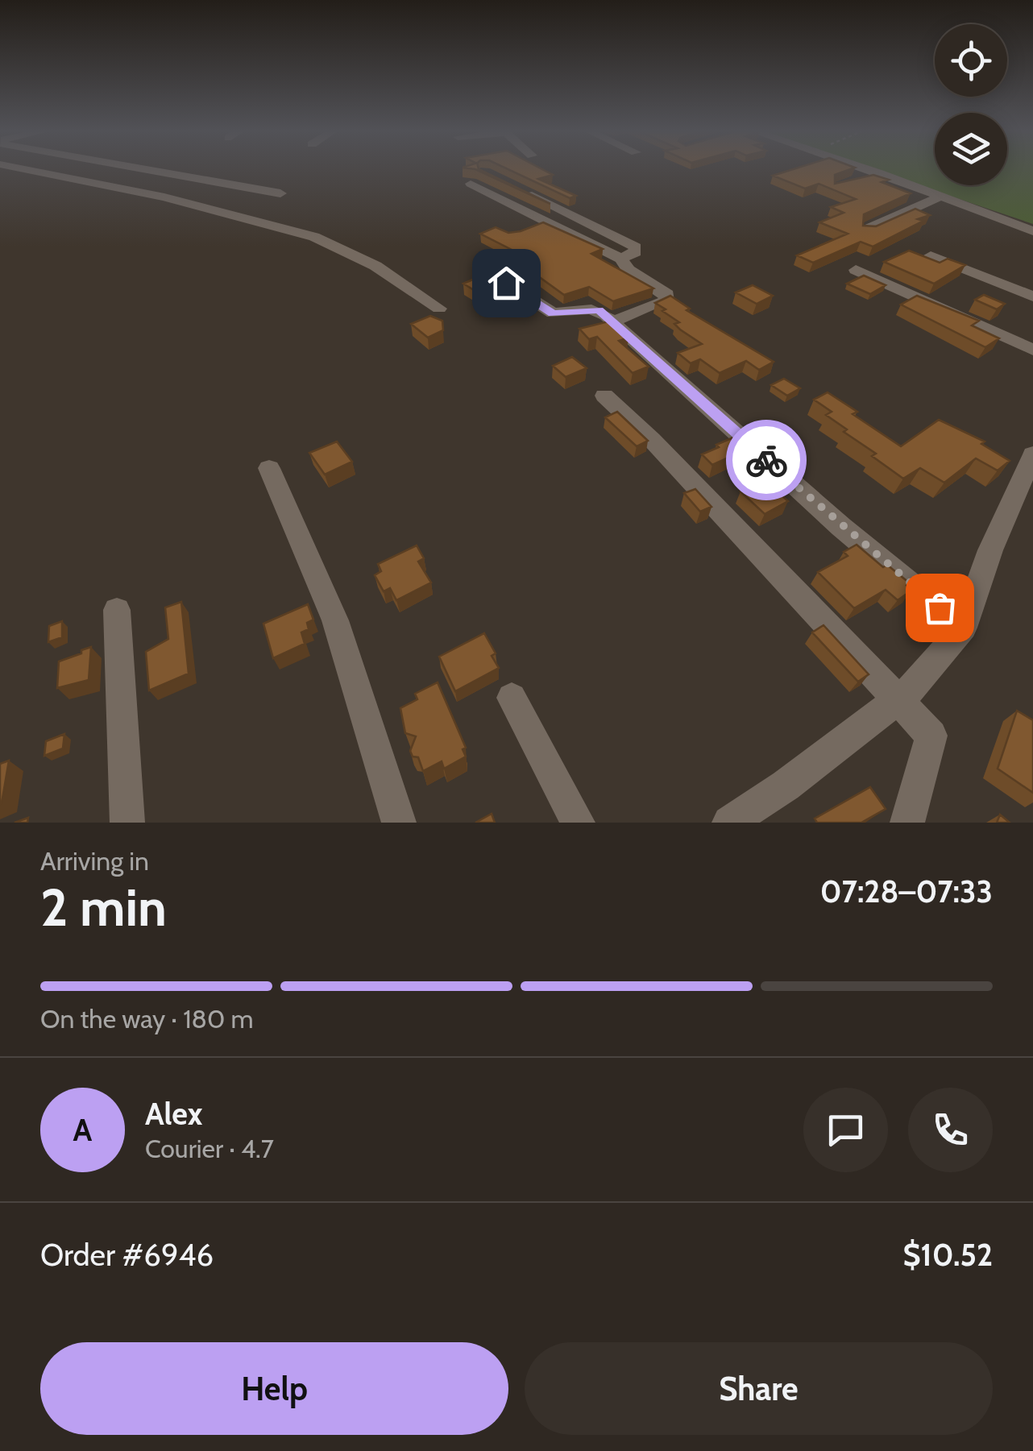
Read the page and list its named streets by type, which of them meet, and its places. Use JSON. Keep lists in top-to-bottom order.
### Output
{
  "page": {
    "heading": ["2 min", "Arriving in", "07:28–07:33"],
    "panel": [
      "Alex",
      "Courier · 4.7",
      "Order #6946",
      "$10.52"
    ],
    "bar": "On the way · 180 m",
    "round": "A",
    "buttons": ["Help", "Share"]
  }
}
